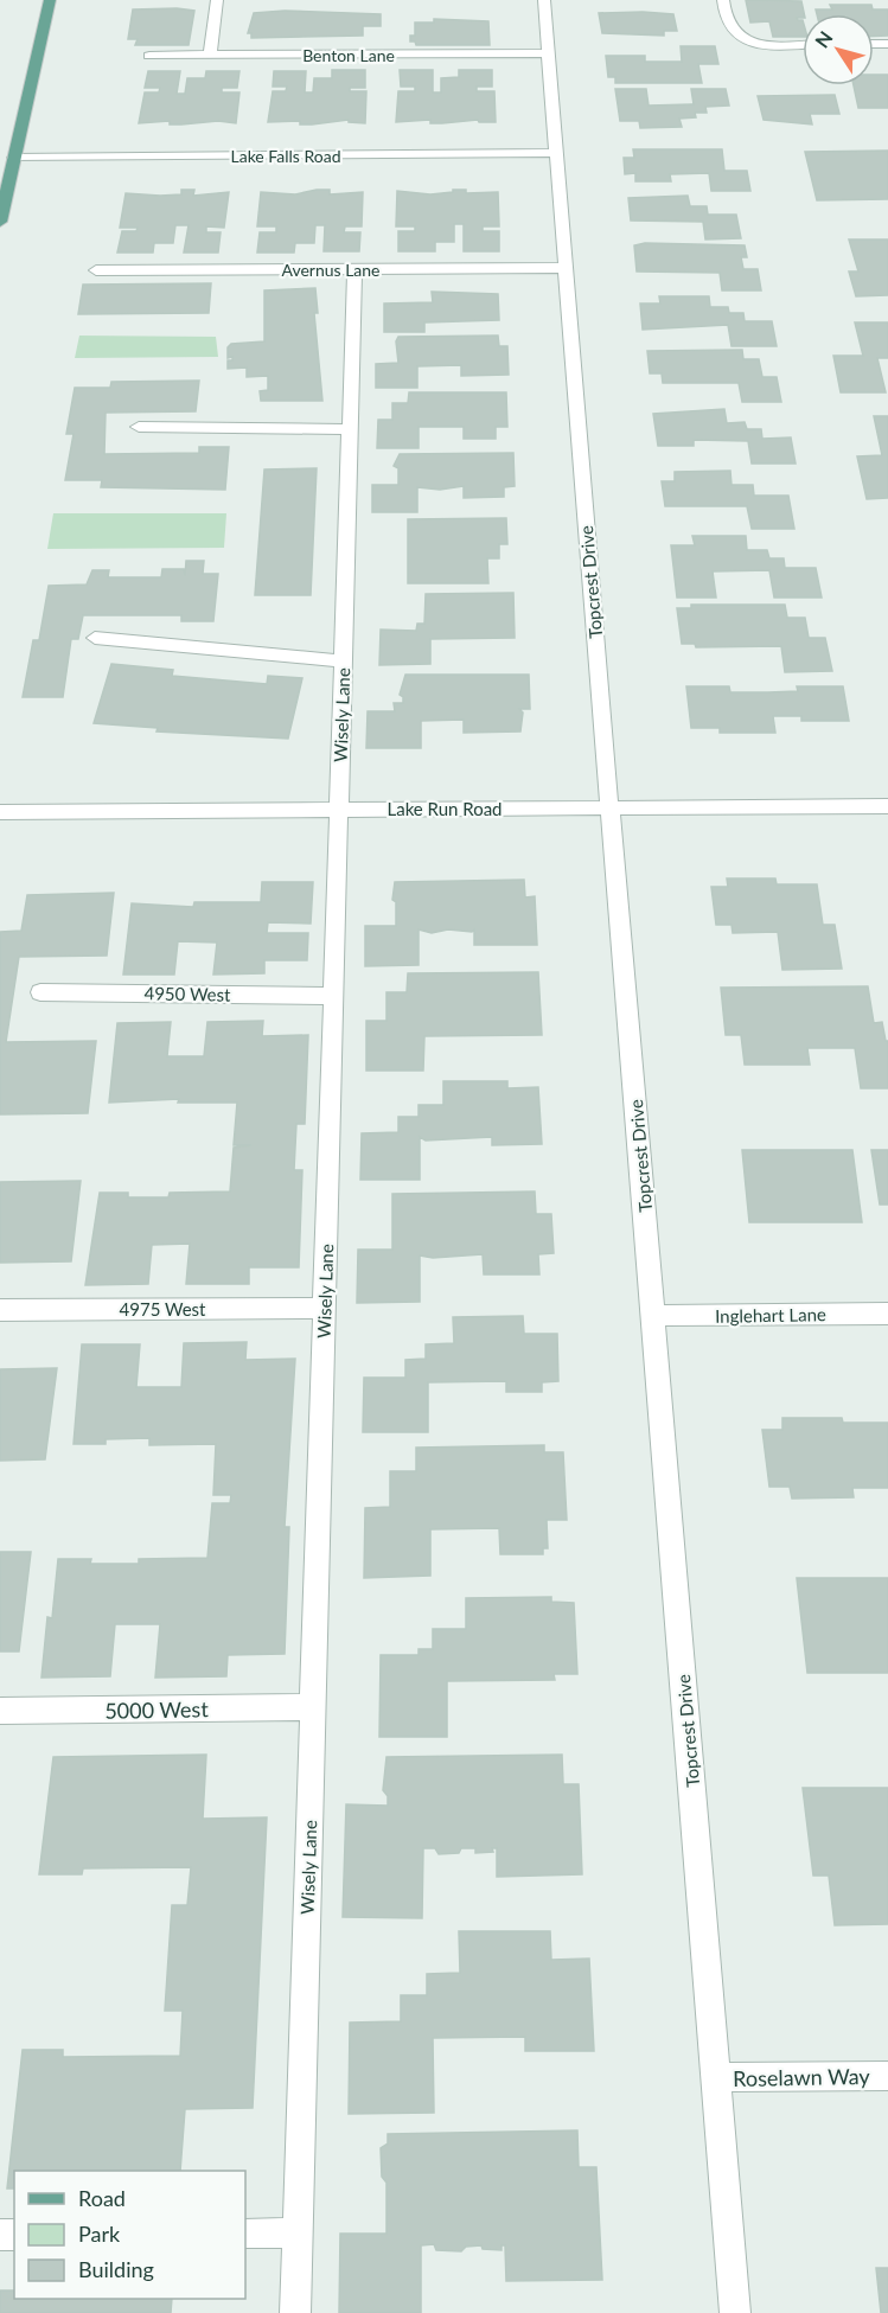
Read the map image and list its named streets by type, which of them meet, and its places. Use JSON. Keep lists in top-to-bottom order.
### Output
{
  "streets": {
    "street": [
      "Benton Lane",
      "Lake Falls Road",
      "Avernus Lane",
      "Topcrest Drive",
      "Wisely Lane",
      "Lake Run Road",
      "4950 West",
      "4975 West",
      "Inglehart Lane",
      "5000 West",
      "Roselawn Way"
    ]
  },
  "crossings": [
    ["Benton Lane", "Topcrest Drive"],
    ["Lake Falls Road", "Topcrest Drive"],
    ["Avernus Lane", "Topcrest Drive"],
    ["Avernus Lane", "Wisely Lane"],
    ["Topcrest Drive", "Lake Run Road"],
    ["Topcrest Drive", "Inglehart Lane"],
    ["Topcrest Drive", "Roselawn Way"],
    ["Wisely Lane", "Lake Run Road"],
    ["Wisely Lane", "4950 West"],
    ["Wisely Lane", "4975 West"],
    ["Wisely Lane", "5000 West"]
  ],
  "legend": ["Road", "Park", "Building"],
  "north": "top left"
}
